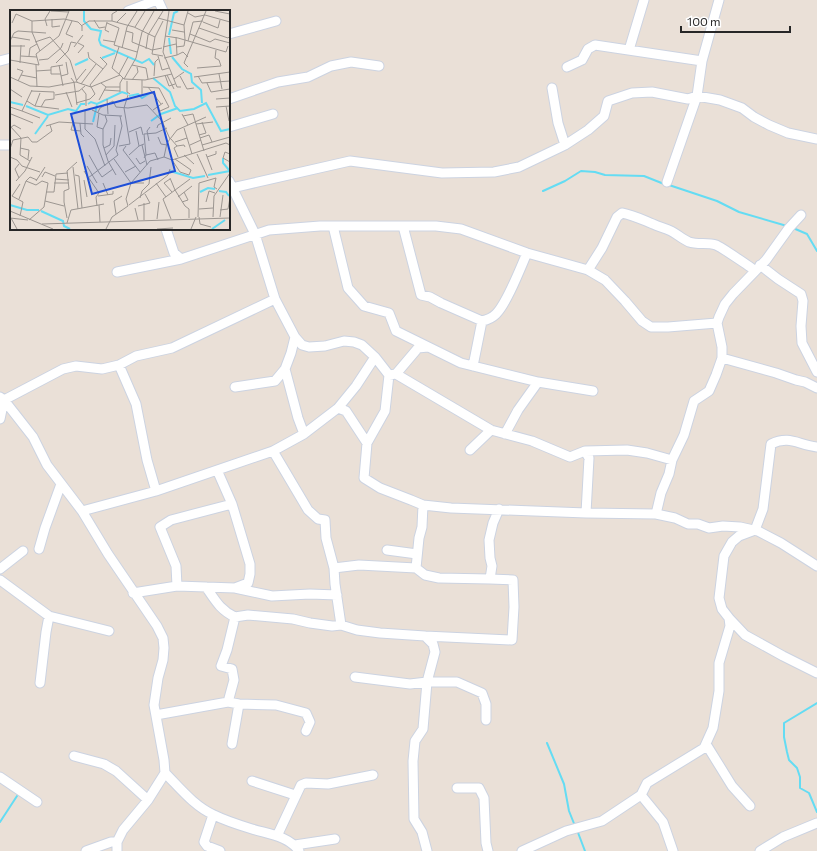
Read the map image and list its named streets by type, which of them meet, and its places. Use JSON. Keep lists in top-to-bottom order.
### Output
{
  "scale_bar": "100 m"
}
